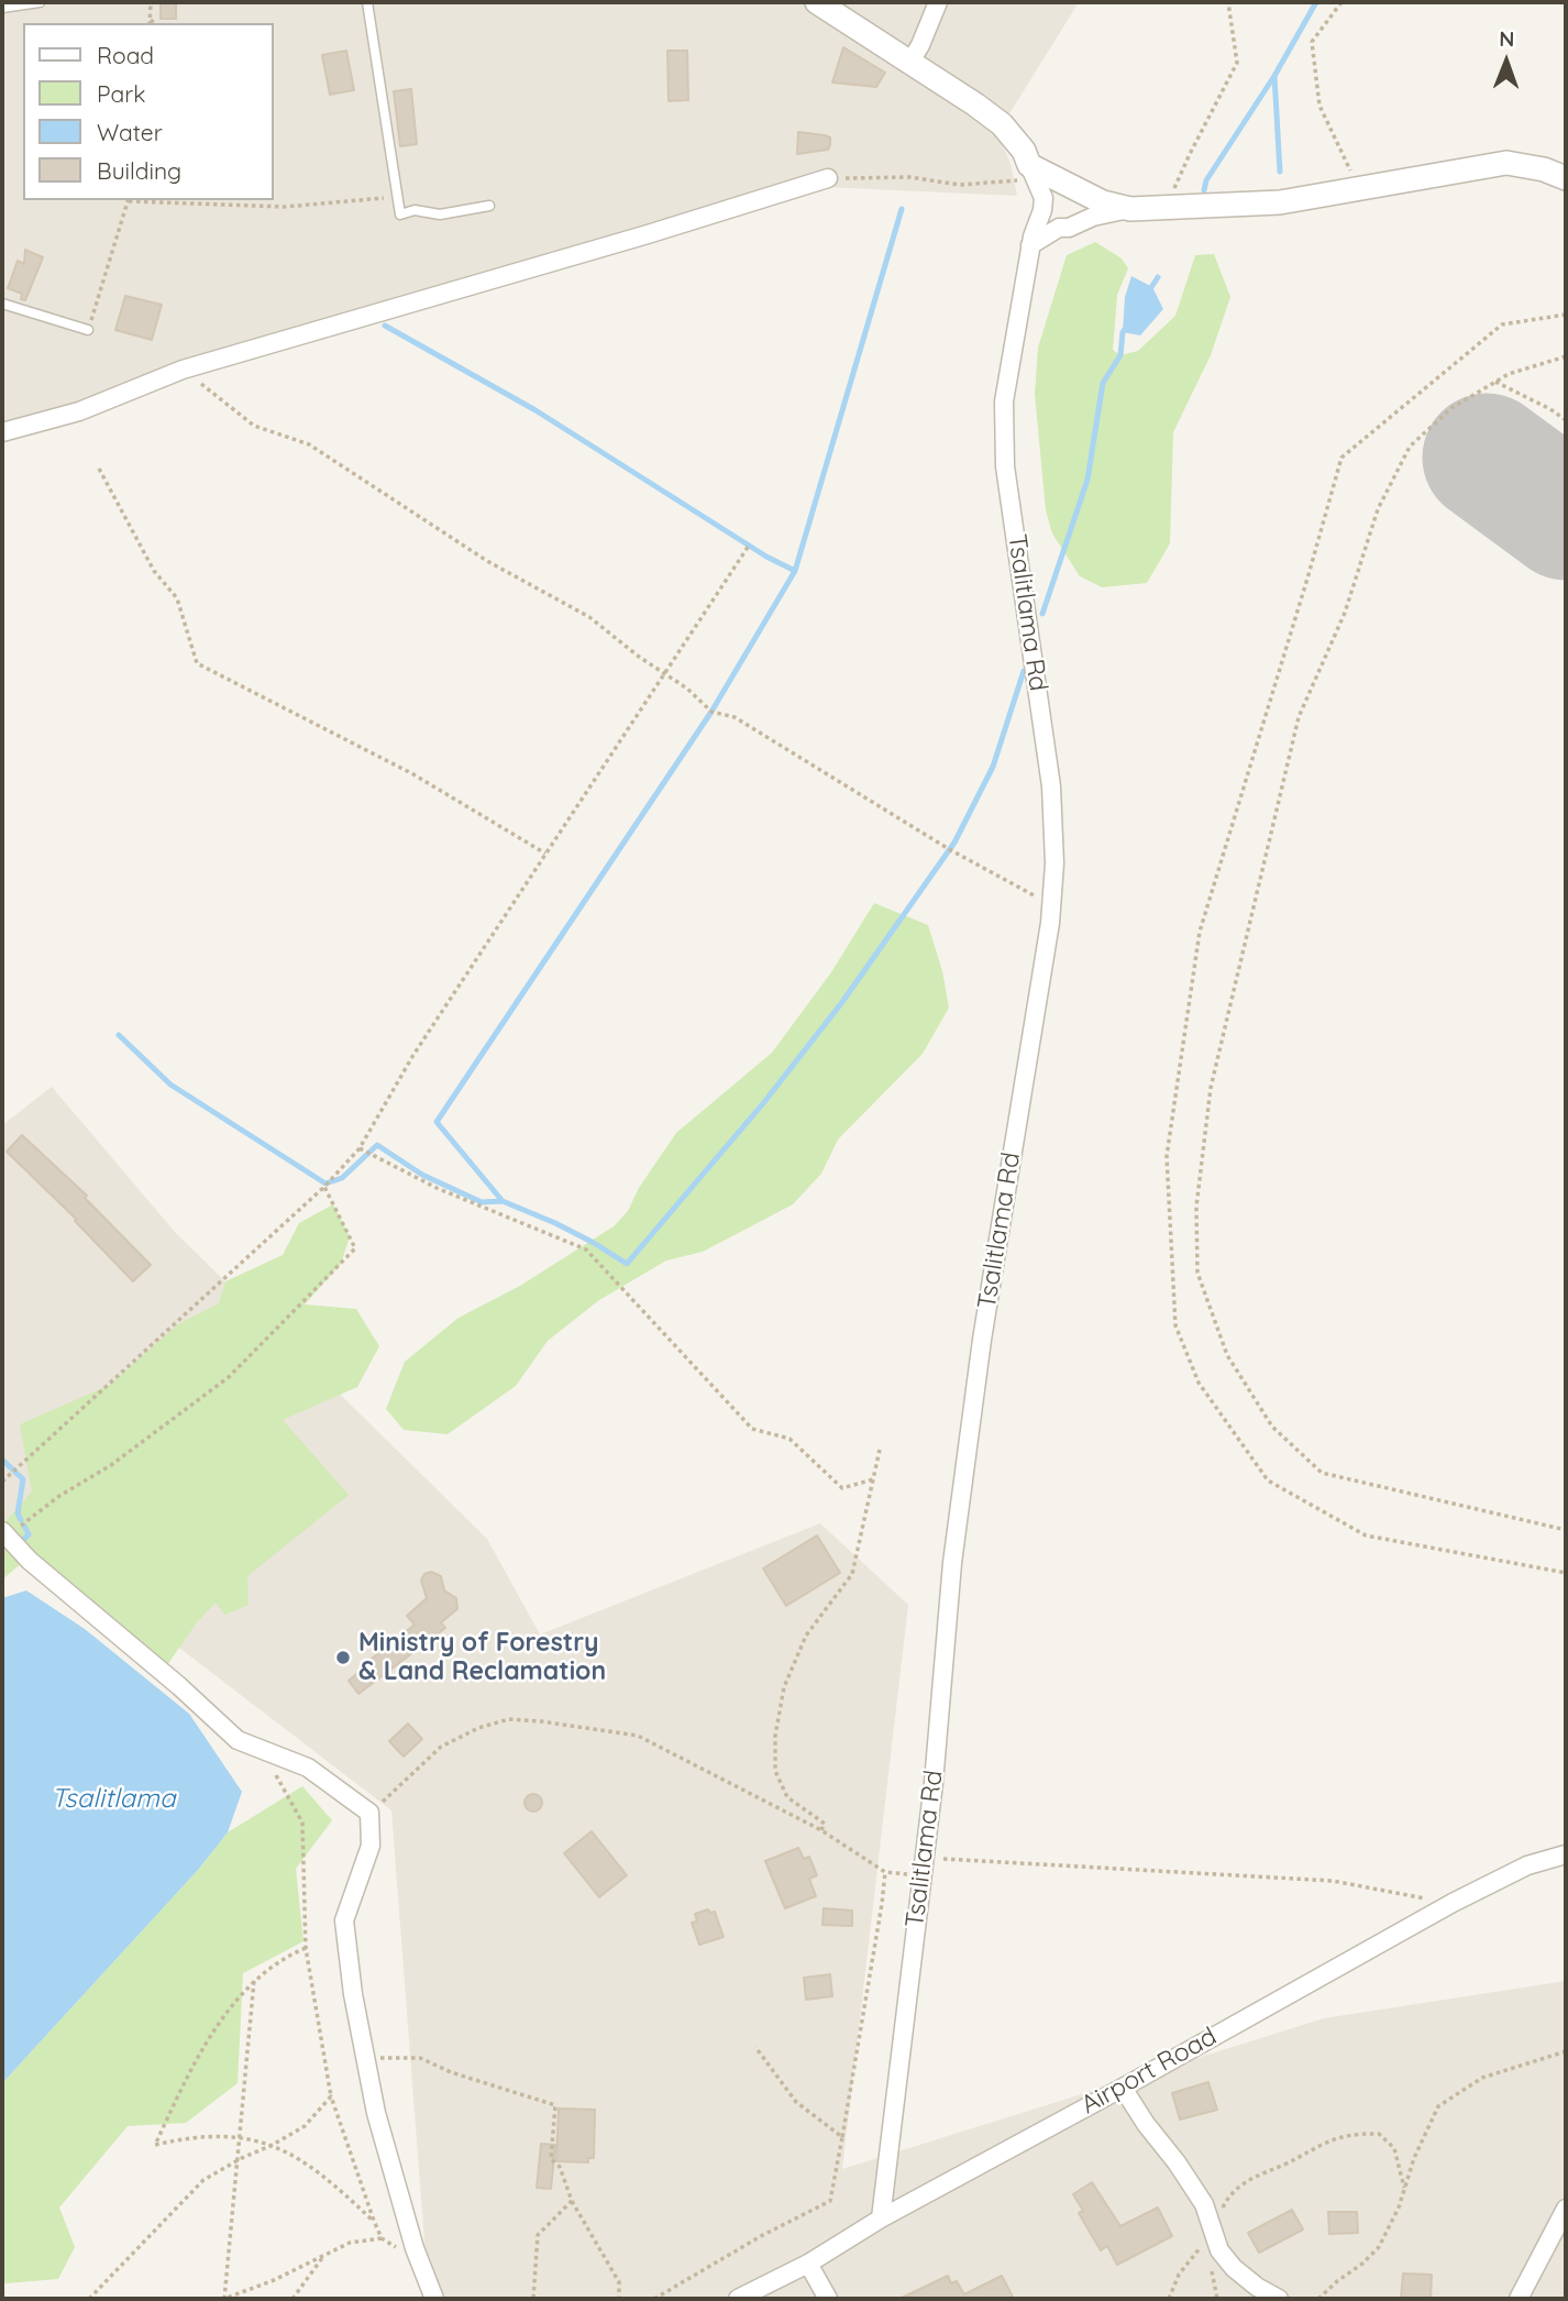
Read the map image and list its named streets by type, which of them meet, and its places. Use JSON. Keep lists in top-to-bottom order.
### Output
{
  "streets": {
    "street": ["Tsalitlama Rd", "Airport Road"]
  },
  "crossings": [
    ["Tsalitlama Rd", "Airport Road"]
  ],
  "water": ["Tsalitlama"],
  "places": ["Ministry of Forestry & Land Reclamation"],
  "legend": [
    "Road",
    "Park",
    "Water",
    "Building"
  ],
  "north": "top"
}
